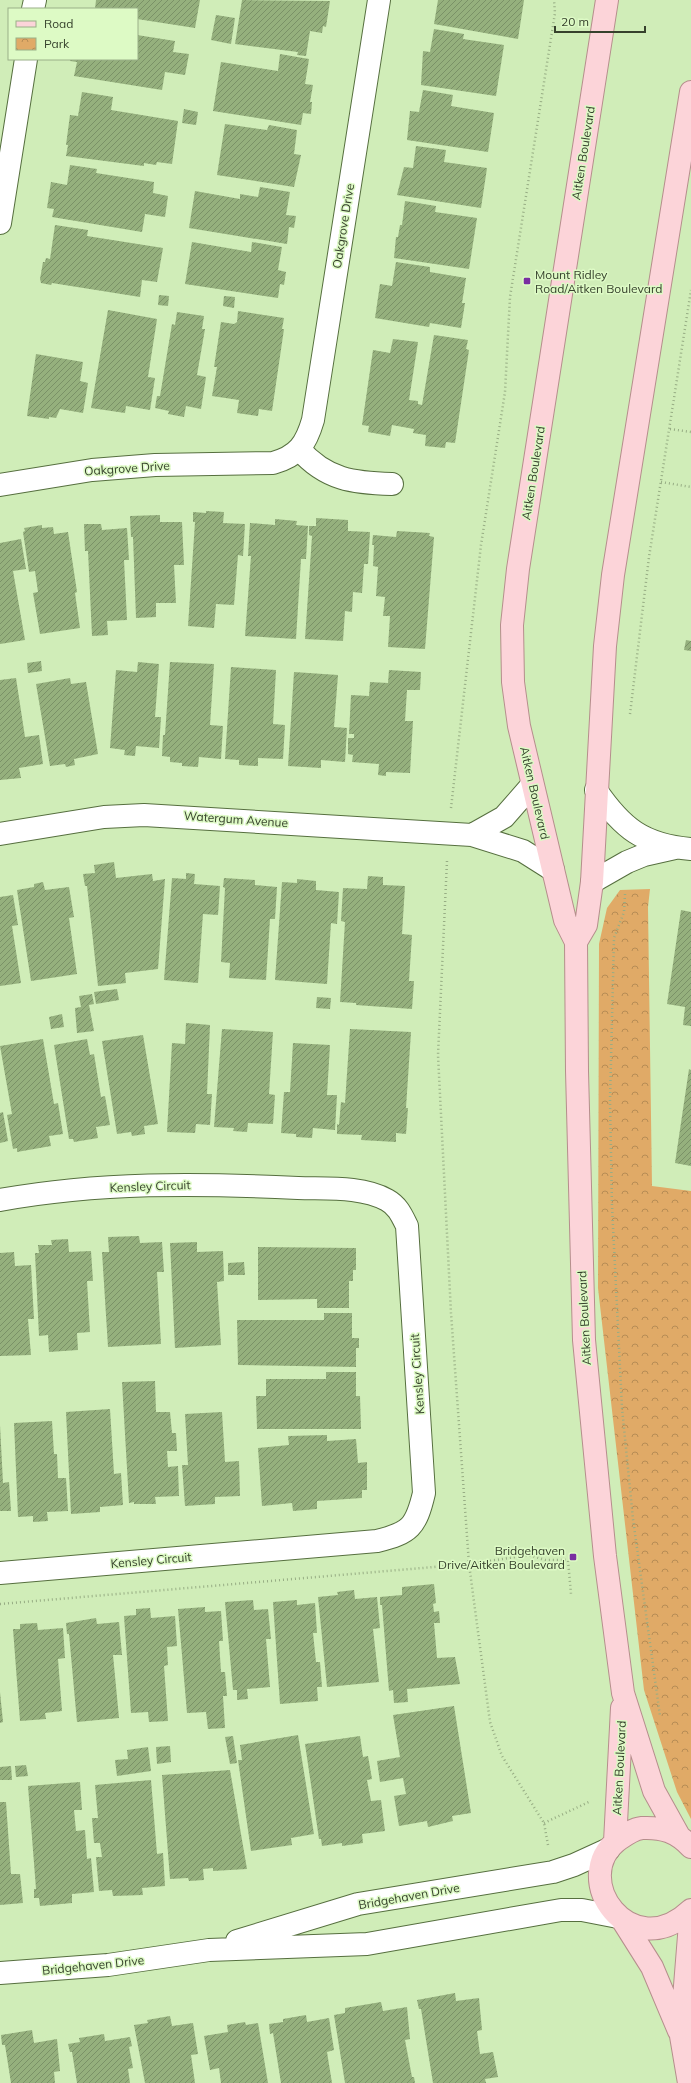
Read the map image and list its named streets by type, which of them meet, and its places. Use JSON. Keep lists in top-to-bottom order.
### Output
{
  "streets": {
    "main road": ["Aitken Boulevard"],
    "street": [
      "Oakgrove Drive",
      "Watergum Avenue",
      "Kensley Circuit",
      "Bridgehaven Drive"
    ]
  },
  "crossings": [
    ["Aitken Boulevard", "Watergum Avenue"],
    ["Aitken Boulevard", "Bridgehaven Drive"]
  ],
  "places": {
    "transit": ["Mount Ridley Road/Aitken Boulevard", "Bridgehaven Drive/Aitken Boulevard"]
  },
  "legend": ["Road", "Park"],
  "scale_bar": "20 m"
}
